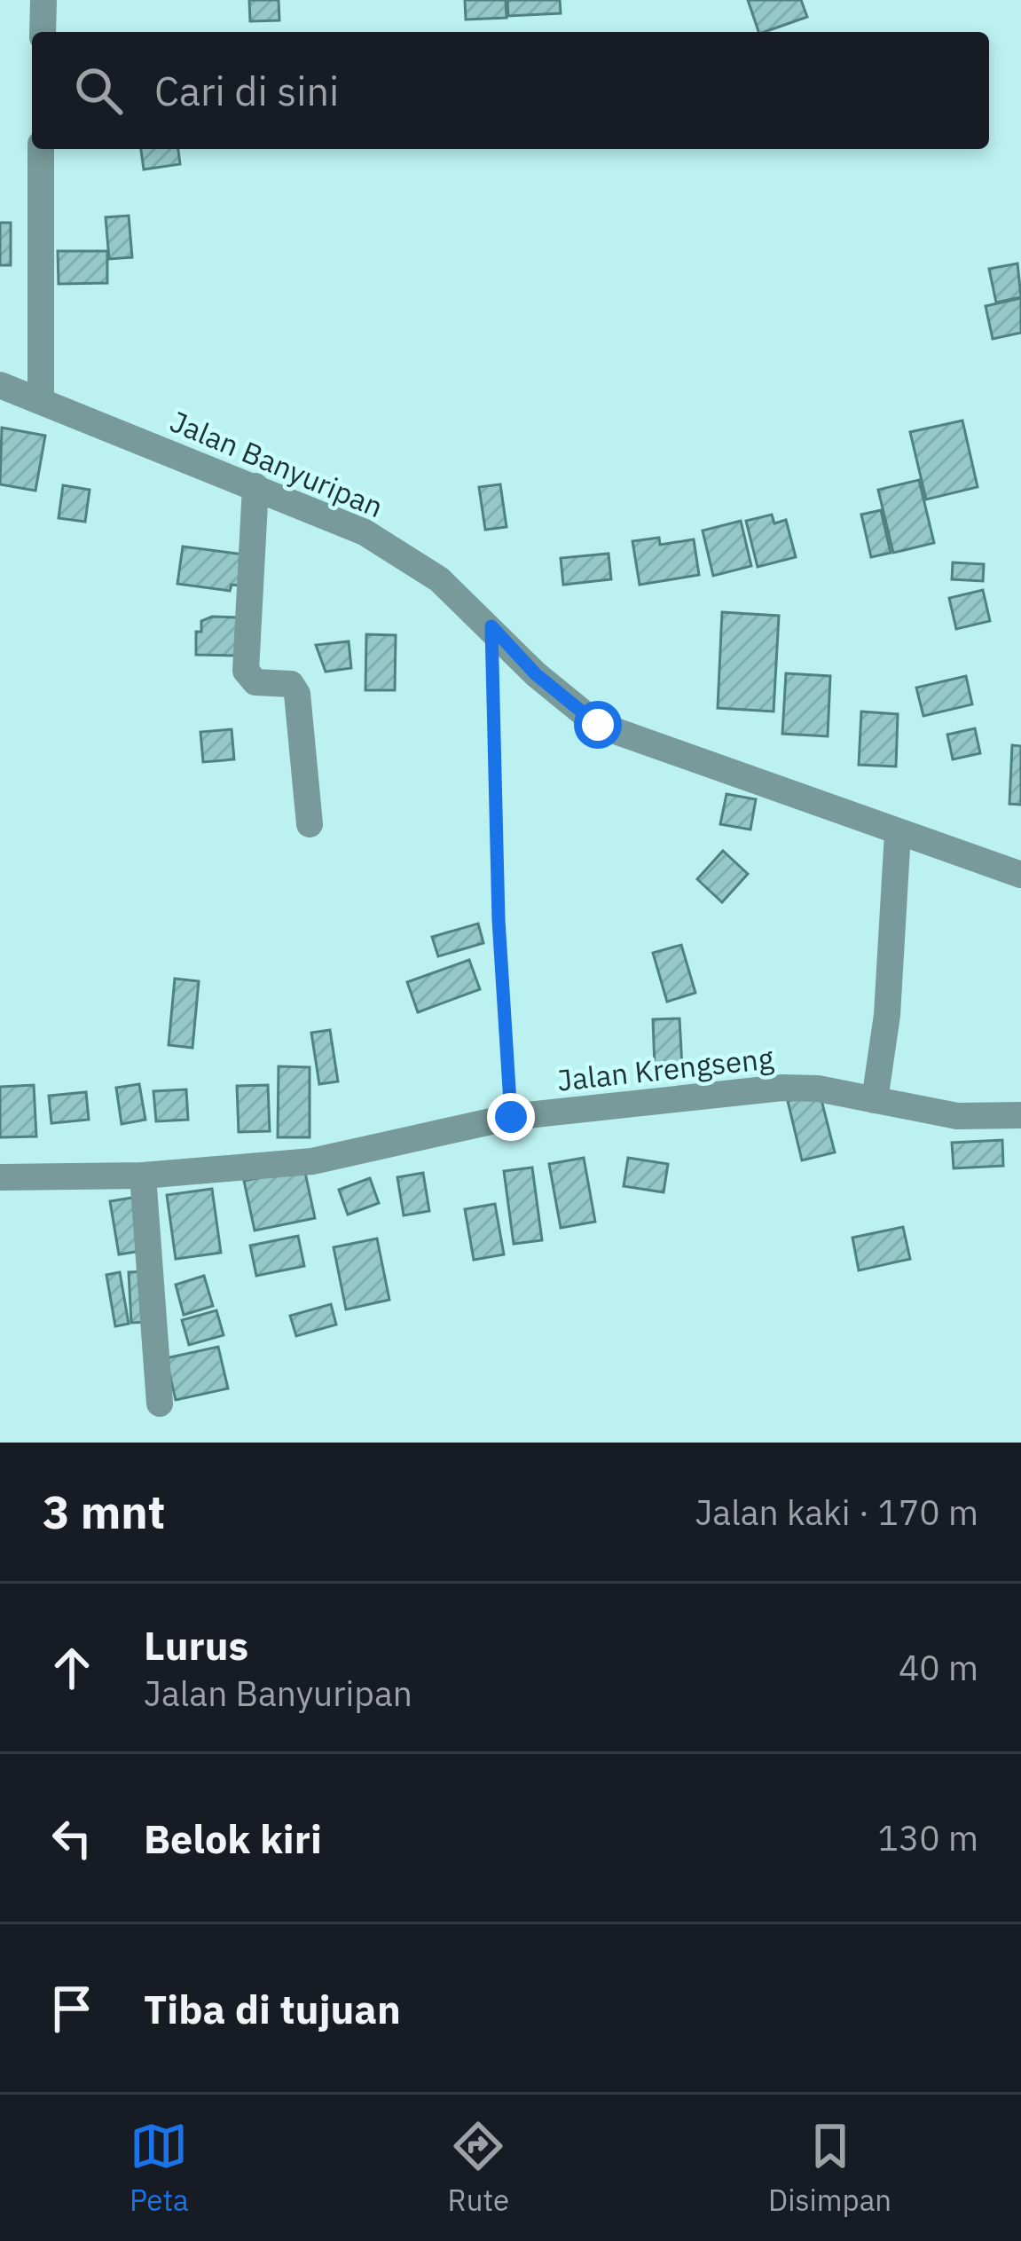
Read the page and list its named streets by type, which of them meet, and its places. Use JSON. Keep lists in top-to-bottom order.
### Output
{
  "streets": {
    "street": ["Jalan Banyuripan", "Jalan Krengseng"]
  },
  "page": {
    "search": "Cari di sini",
    "heading": ["3 mnt", "Jalan kaki · 170 m"],
    "list": [
      ["Lurus", "Jalan Banyuripan", "40 m"],
      ["Belok kiri", "130 m"],
      "Tiba di tujuan"
    ],
    "nav": ["Peta", "Rute", "Disimpan"]
  }
}
